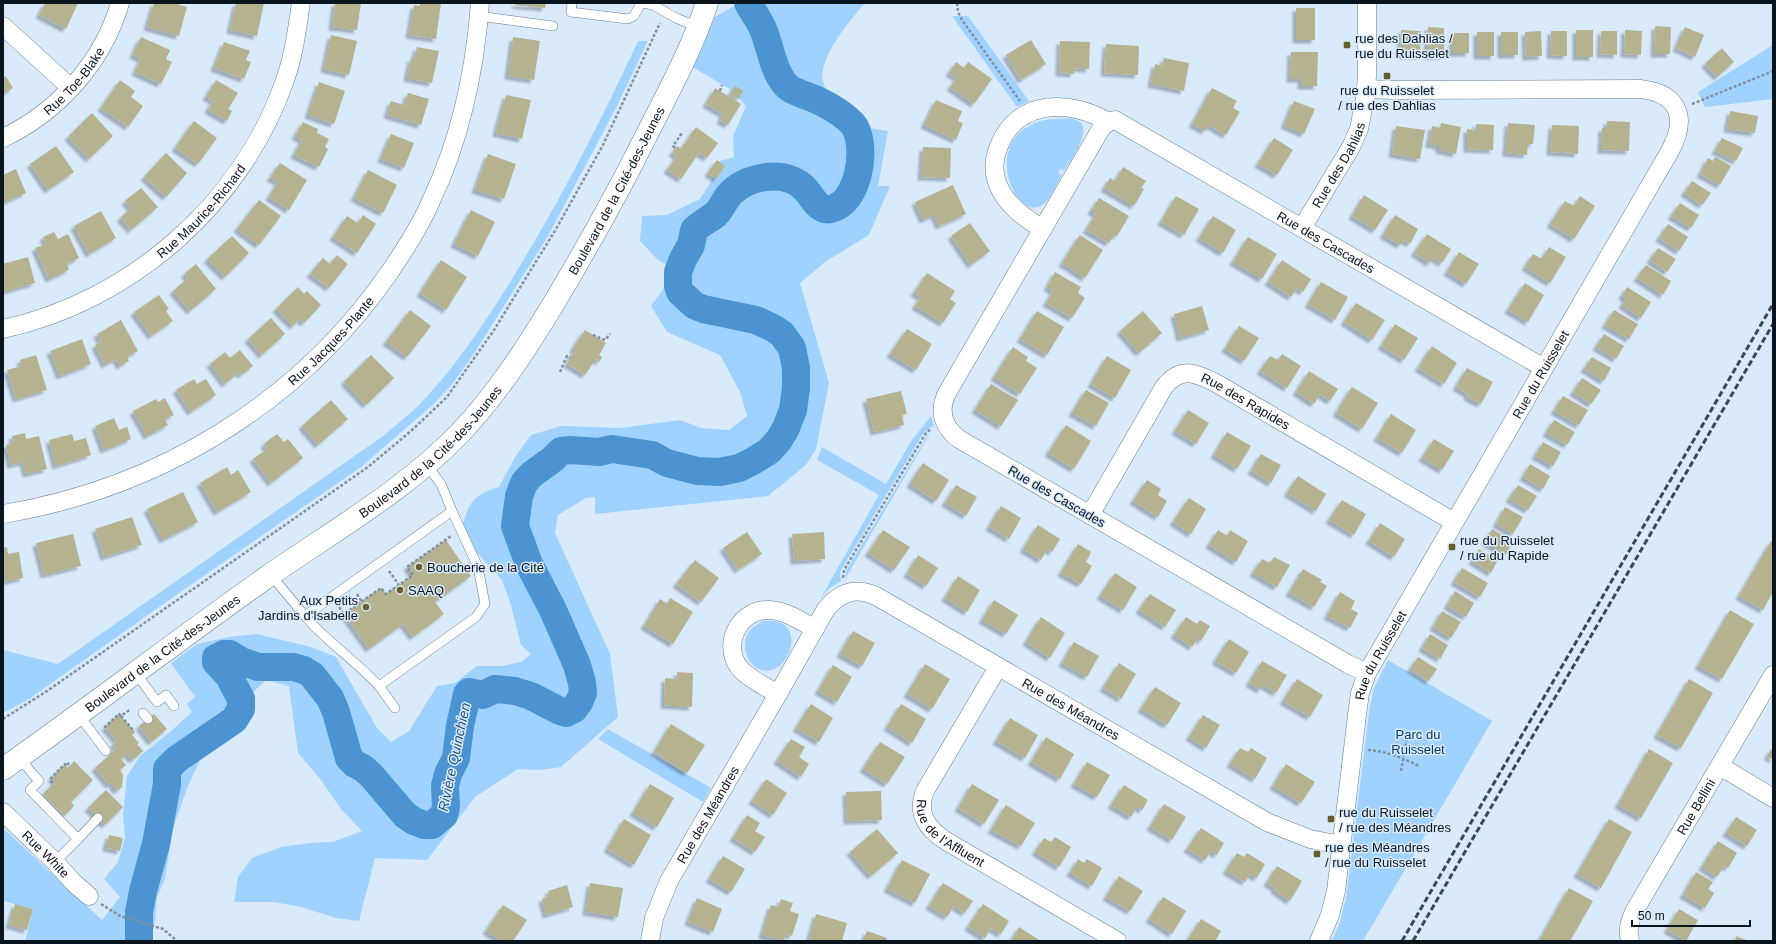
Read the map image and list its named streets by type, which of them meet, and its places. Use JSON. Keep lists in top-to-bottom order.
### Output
{
  "streets": {
    "main road": ["Boulevard de la Cité-des-Jeunes"],
    "street": [
      "Rue Toe-Blake",
      "Rue des Dahlias",
      "Rue Maurice-Richard",
      "Rue des Cascades",
      "Rue Jacques-Plante",
      "Rue du Ruisselet",
      "Rue des Rapides",
      "Rue des Méandres",
      "Rue Bellini",
      "Rue de l'Affluent",
      "Rue White"
    ]
  },
  "crossings": [
    ["Rue des Dahlias", "Rue des Cascades"],
    ["Rue des Cascades", "Rue du Ruisselet"],
    ["Rue des Cascades", "Rue des Rapides"],
    ["Rue du Ruisselet", "Rue des Rapides"],
    ["Rue du Ruisselet", "Rue des Méandres"],
    ["Rue des Méandres", "Rue de l'Affluent"]
  ],
  "water": ["Rivière Quinchien"],
  "parks": ["Parc du Ruisselet"],
  "places": {
    "transit": [
      "rue des Dahlias / rue du Ruisselet",
      "rue du Ruisselet / rue des Dahlias",
      "rue du Ruisselet / rue du Rapide",
      "rue du Ruisselet / rue des Méandres",
      "rue des Méandres / rue du Ruisselet"
    ],
    "other": ["Boucherie de la Cité", "SAAQ", "Aux Petits Jardins d'Isabelle"]
  },
  "scale_bar": "50 m"
}
